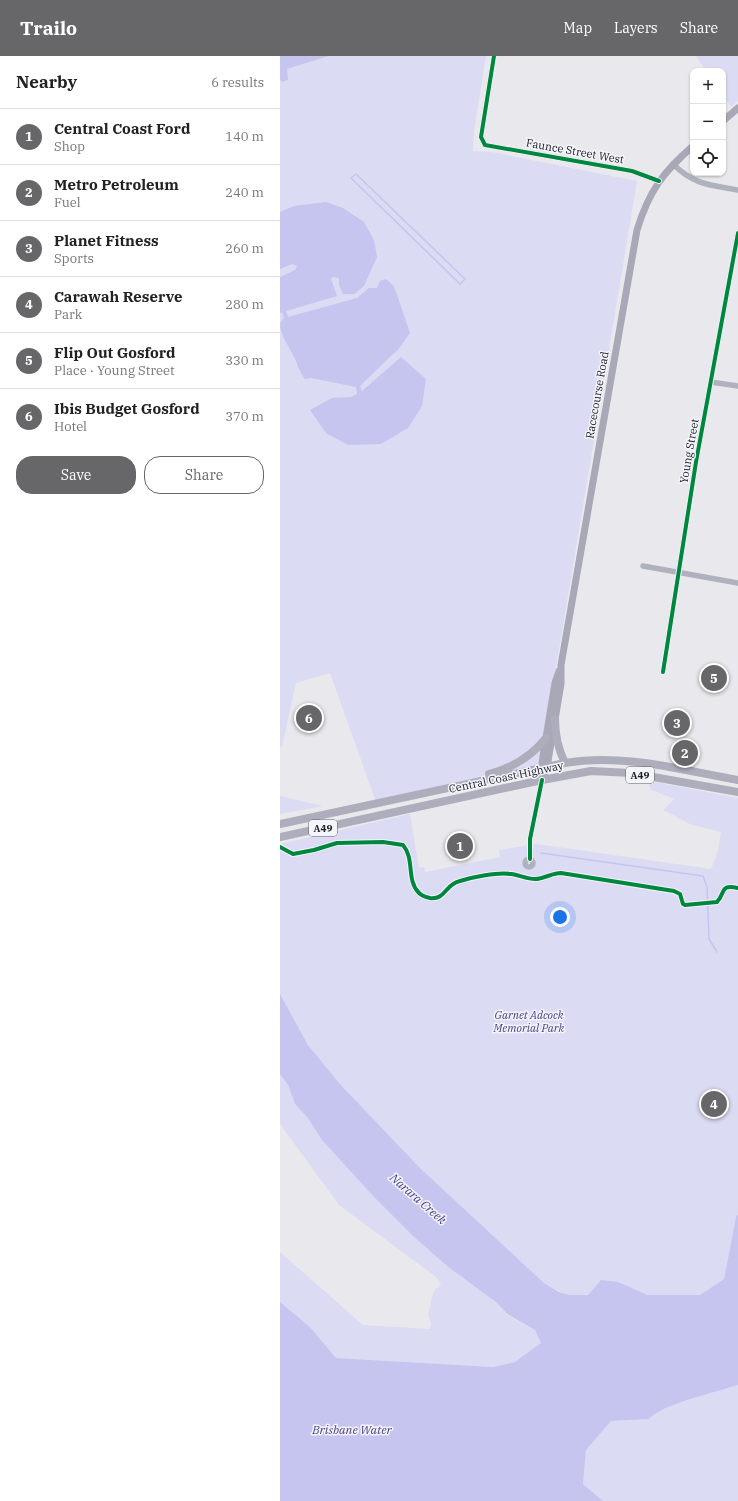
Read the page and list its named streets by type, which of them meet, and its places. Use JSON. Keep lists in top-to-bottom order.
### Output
{
  "streets": {
    "highway": ["A49", "Central Coast Highway"],
    "main road": ["Racecourse Road"],
    "street": ["Faunce Street West", "Young Street"]
  },
  "crossings": [
    ["Faunce Street West", "Racecourse Road"],
    ["Racecourse Road", "Central Coast Highway"]
  ],
  "water": ["Narara Creek", "Brisbane Water"],
  "parks": ["Garnet Adcock Memorial Park"],
  "page": {
    "header": "Trailo",
    "nav": ["Map", "Layers", "Share"],
    "heading": ["Nearby", "6 results"],
    "map_buttons": ["+", "−"],
    "list": [
      {
        "mark": "1",
        "name": "Central Coast Ford",
        "note": "Shop",
        "value": "140 m"
      },
      {
        "mark": "2",
        "name": "Metro Petroleum",
        "note": "Fuel",
        "value": "240 m"
      },
      {
        "mark": "3",
        "name": "Planet Fitness",
        "note": "Sports",
        "value": "260 m"
      },
      {
        "mark": "4",
        "name": "Carawah Reserve",
        "note": "Park",
        "value": "280 m"
      },
      {
        "mark": "5",
        "name": "Flip Out Gosford",
        "note": "Place · Young Street",
        "value": "330 m"
      },
      {
        "mark": "6",
        "name": "Ibis Budget Gosford",
        "note": "Hotel",
        "value": "370 m"
      }
    ],
    "buttons": ["Save", "Share"],
    "pins": [
      "5",
      "6",
      "3",
      "2",
      "1",
      "4"
    ]
  }
}
